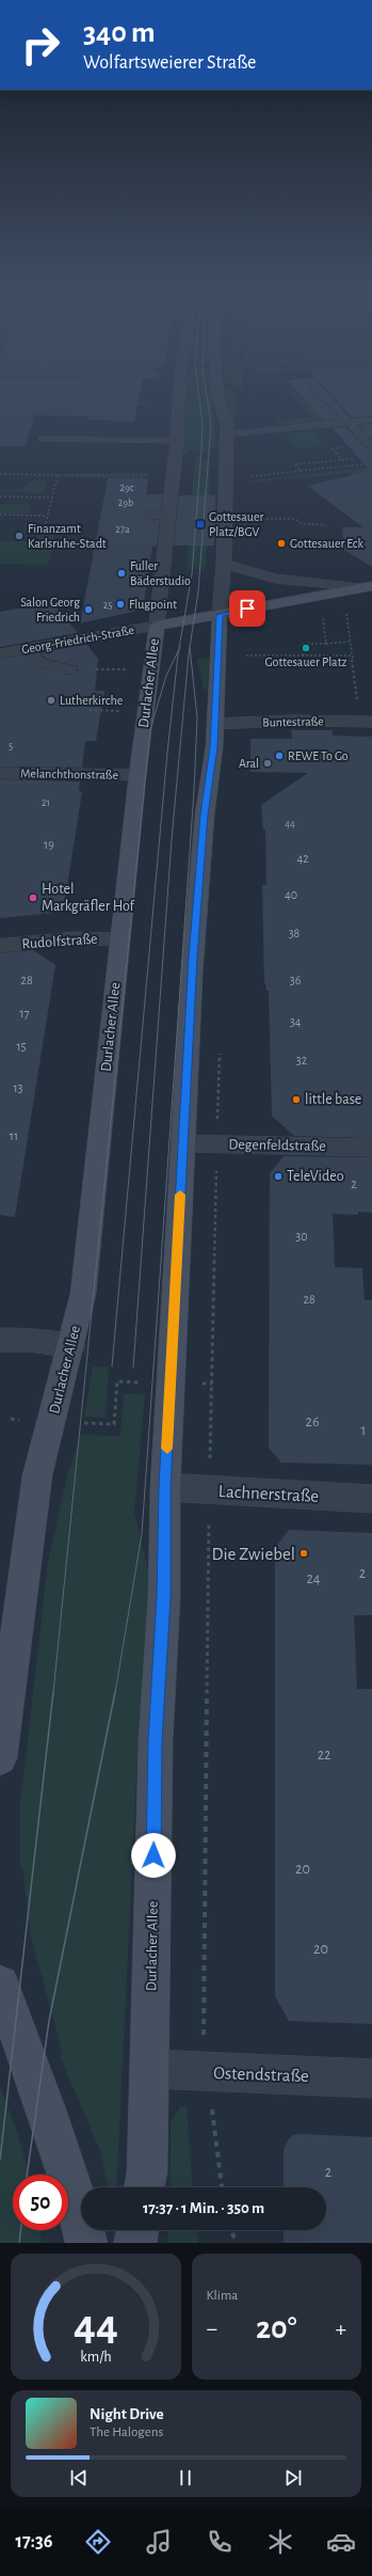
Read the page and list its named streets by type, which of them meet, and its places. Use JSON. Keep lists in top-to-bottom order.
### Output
{
  "streets": {
    "main road": ["Durlacher Allee"],
    "street": [
      "Georg-Friedrich-Straße",
      "Buntestraße",
      "Melanchthonstraße",
      "Rudolfstraße",
      "Degenfeldstraße",
      "Lachnerstraße",
      "Ostendstraße"
    ]
  },
  "crossings": [
    ["Georg-Friedrich-Straße", "Durlacher Allee"],
    ["Durlacher Allee", "Buntestraße"],
    ["Durlacher Allee", "Melanchthonstraße"],
    ["Durlacher Allee", "Rudolfstraße"],
    ["Durlacher Allee", "Degenfeldstraße"],
    ["Durlacher Allee", "Lachnerstraße"],
    ["Durlacher Allee", "Ostendstraße"]
  ],
  "places": {
    "transit": ["Gottesauer Platz/BGV"],
    "other": [
      "Finanzamt Karlsruhe-Stadt",
      "Gottesauer Eck",
      "Fuller Bäderstudio",
      "Flugpoint",
      "Salon Georg Friedrich",
      "Gottesauer Platz",
      "Lutherkirche",
      "REWE To Go",
      "Aral",
      "Hotel Markgräfler Hof",
      "little base",
      "TeleVideo",
      "Die Zwiebel"
    ]
  },
  "house_numbers": [
    "29c",
    "29b",
    "27a",
    "25",
    "5",
    "21",
    "44",
    "19",
    "42",
    "40",
    "38",
    "28",
    "36",
    "17",
    "34",
    "15",
    "32",
    "13",
    "11",
    "2",
    "30",
    "28",
    "26",
    "1",
    "2",
    "24",
    "22",
    "20",
    "20",
    "2"
  ],
  "page": {
    "turn": ["340 m", "Wolfartsweierer Straße"],
    "limit": "50",
    "trip": "17:37 · 1 Min. · 350 m",
    "tile": "Klima",
    "heat": ["−", "20°", "+"],
    "song": ["Night Drive", "The Halogens"],
    "tabs": "17:36",
    "gauge": ["44", "km/h"]
  }
}
